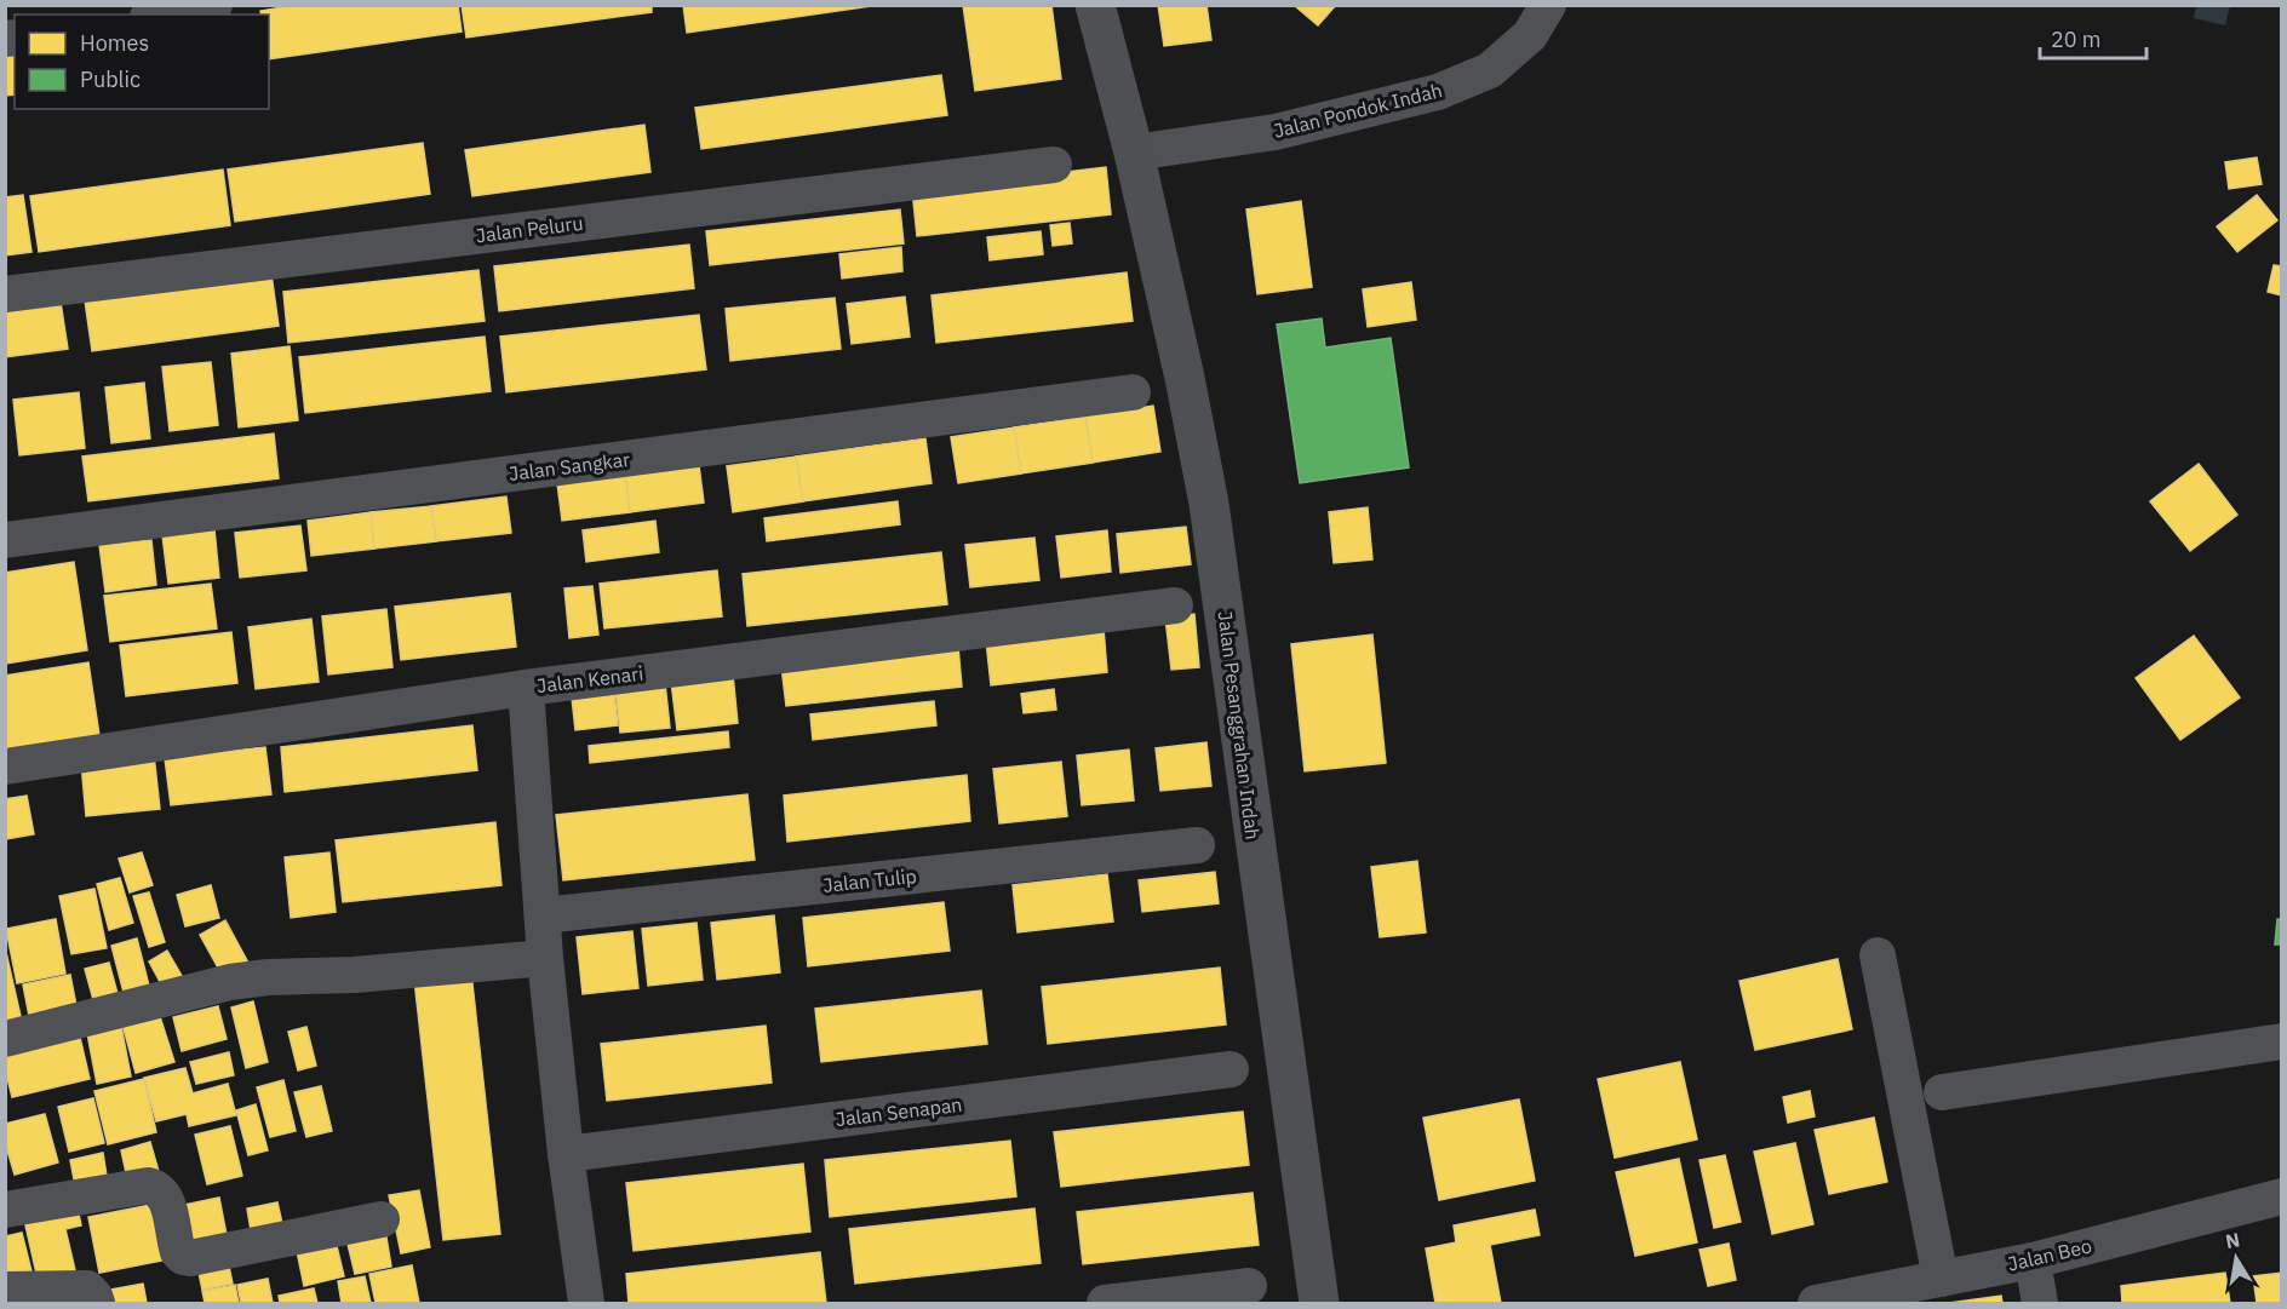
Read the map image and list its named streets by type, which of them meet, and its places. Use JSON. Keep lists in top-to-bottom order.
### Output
{
  "streets": {
    "street": [
      "Jalan Pondok Indah",
      "Jalan Peluru",
      "Jalan Sangkar",
      "Jalan Kenari",
      "Jalan Pesanggrahan Indah",
      "Jalan Tulip",
      "Jalan Senapan",
      "Jalan Beo"
    ]
  },
  "crossings": [
    ["Jalan Pondok Indah", "Jalan Pesanggrahan Indah"]
  ],
  "legend": ["Homes", "Public"],
  "scale_bar": "20 m",
  "north": "top"
}
